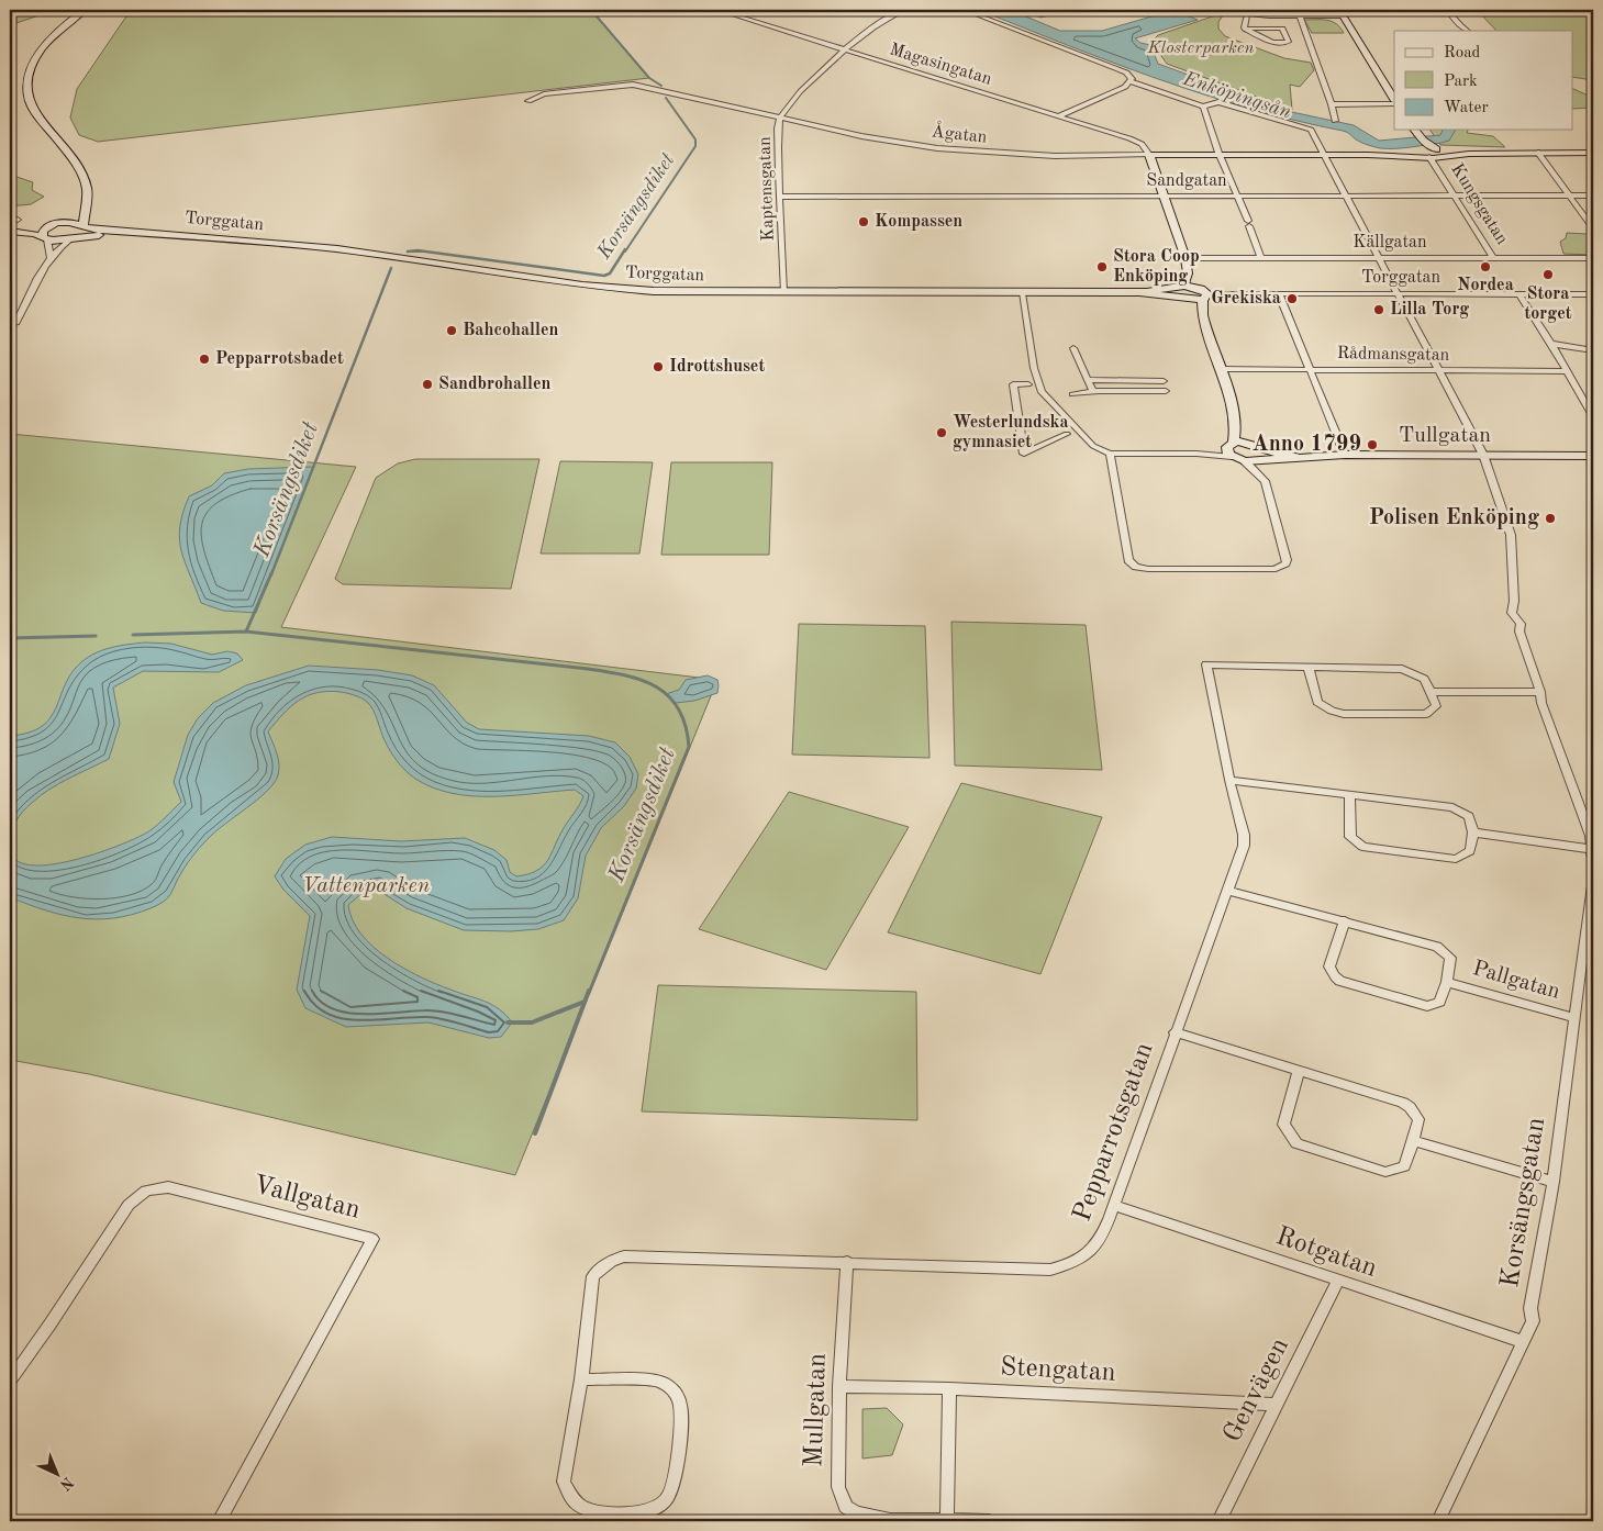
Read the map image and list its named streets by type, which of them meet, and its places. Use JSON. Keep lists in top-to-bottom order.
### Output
{
  "streets": {
    "street": [
      "Magasingatan",
      "Ågatan",
      "Sandgatan",
      "Kaptensgatan",
      "Kungsgatan",
      "Torggatan",
      "Källgatan",
      "Rådmansgatan",
      "Tullgatan",
      "Pallgatan",
      "Pepparrotsgatan",
      "Vallgatan",
      "Korsängsgatan",
      "Rotgatan",
      "Stengatan",
      "Genvägen",
      "Mullgatan"
    ]
  },
  "crossings": [
    ["Magasingatan", "Ågatan"],
    ["Magasingatan", "Kaptensgatan"],
    ["Ågatan", "Kaptensgatan"],
    ["Ågatan", "Kungsgatan"],
    ["Sandgatan", "Kaptensgatan"],
    ["Sandgatan", "Kungsgatan"],
    ["Kaptensgatan", "Torggatan"],
    ["Kungsgatan", "Källgatan"],
    ["Pallgatan", "Pepparrotsgatan"],
    ["Pallgatan", "Korsängsgatan"],
    ["Pepparrotsgatan", "Rotgatan"],
    ["Pepparrotsgatan", "Mullgatan"],
    ["Korsängsgatan", "Rotgatan"],
    ["Rotgatan", "Genvägen"],
    ["Stengatan", "Genvägen"],
    ["Stengatan", "Mullgatan"]
  ],
  "water": ["Enköpingsån", "Korsängsdiket"],
  "parks": ["Klosterparken", "Vattenparken"],
  "places": [
    "Kompassen",
    "Stora Coop Enköping",
    "Nordea",
    "Stora torget",
    "Grekiska",
    "Lilla Torg",
    "Bahcohallen",
    "Pepparrotsbadet",
    "Idrottshuset",
    "Sandbrohallen",
    "Westerlundska gymnasiet",
    "Anno 1799",
    "Polisen Enköping"
  ],
  "legend": ["Road", "Park", "Water"],
  "north": "bottom right"
}
